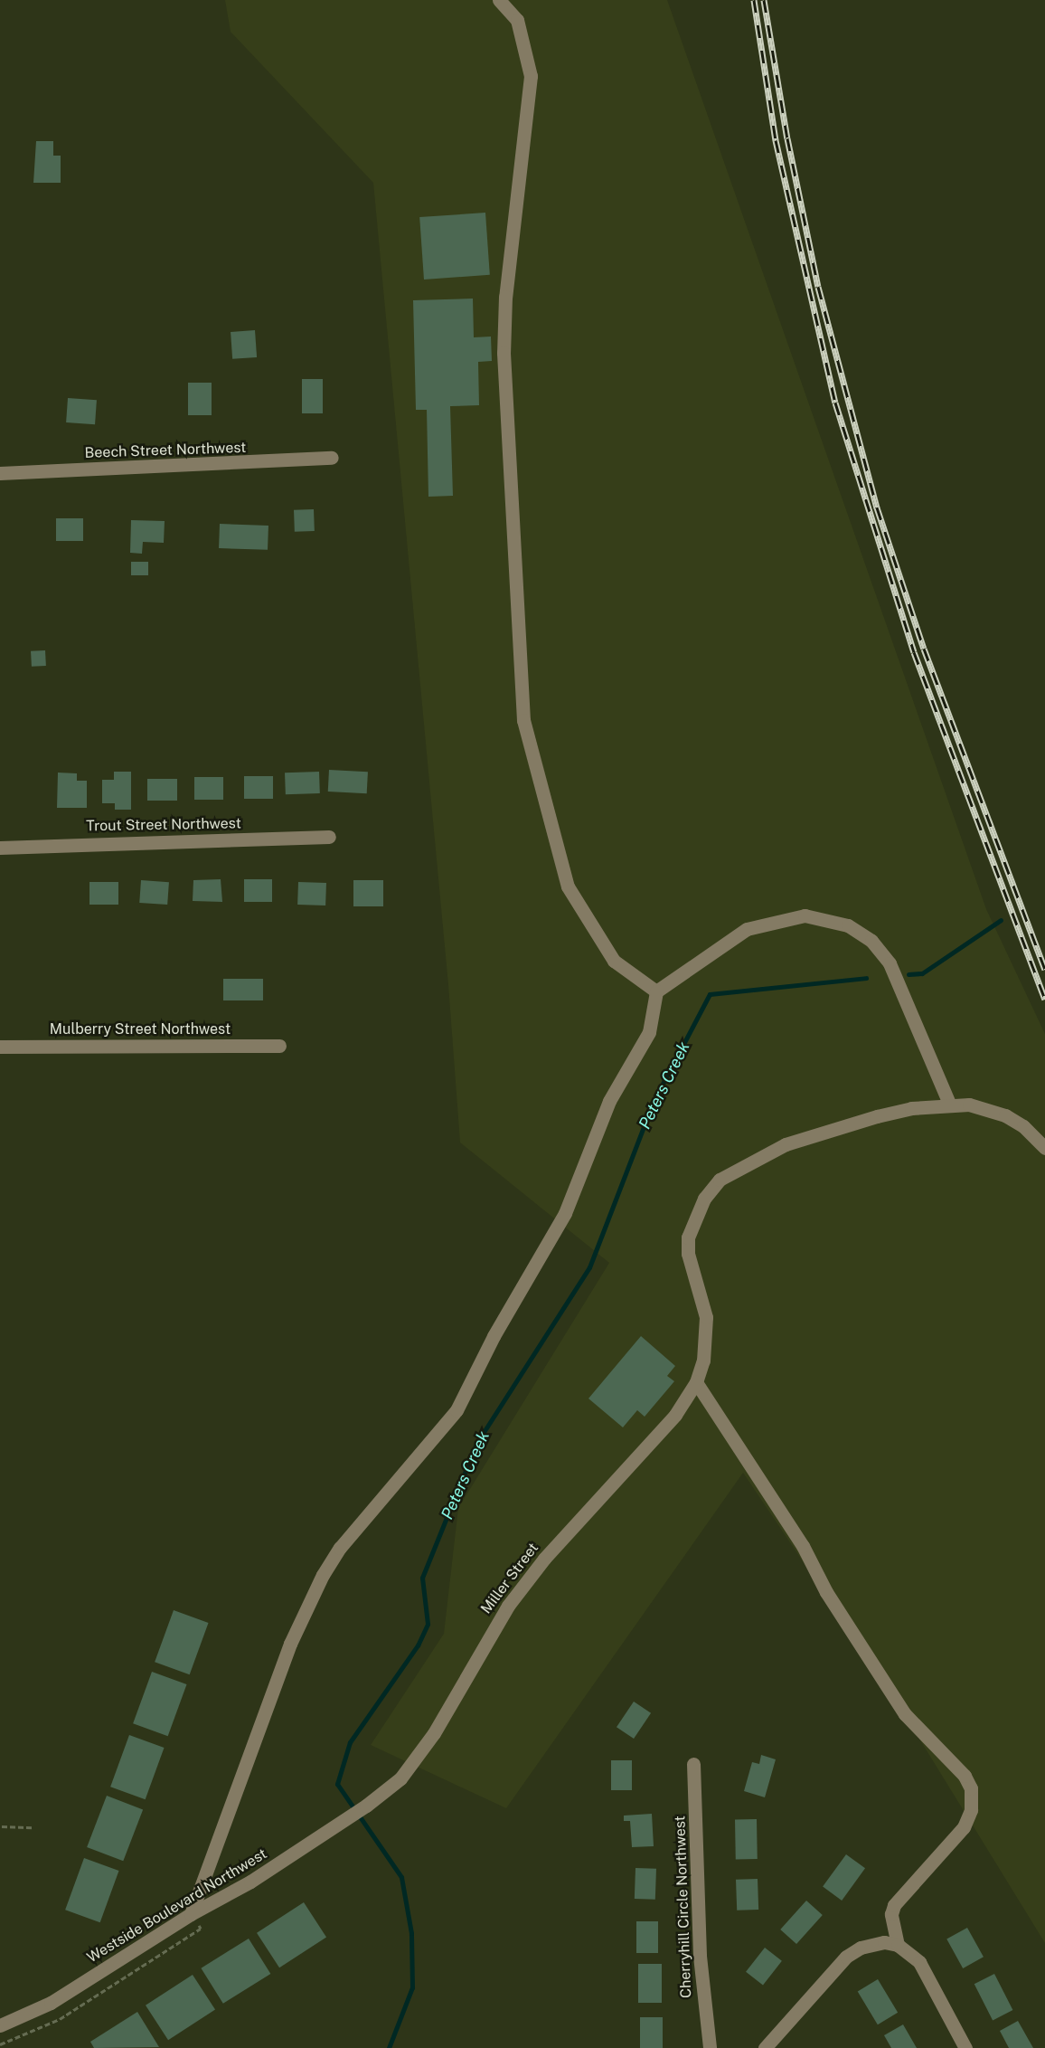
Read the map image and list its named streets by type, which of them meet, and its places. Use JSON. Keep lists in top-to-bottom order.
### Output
{
  "streets": {
    "street": [
      "Beech Street Northwest",
      "Trout Street Northwest",
      "Mulberry Street Northwest",
      "Miller Street",
      "Westside Boulevard Northwest",
      "Cherryhill Circle Northwest"
    ]
  },
  "crossings": [
    ["Miller Street", "Westside Boulevard Northwest"]
  ],
  "water": ["Peters Creek"]
}
